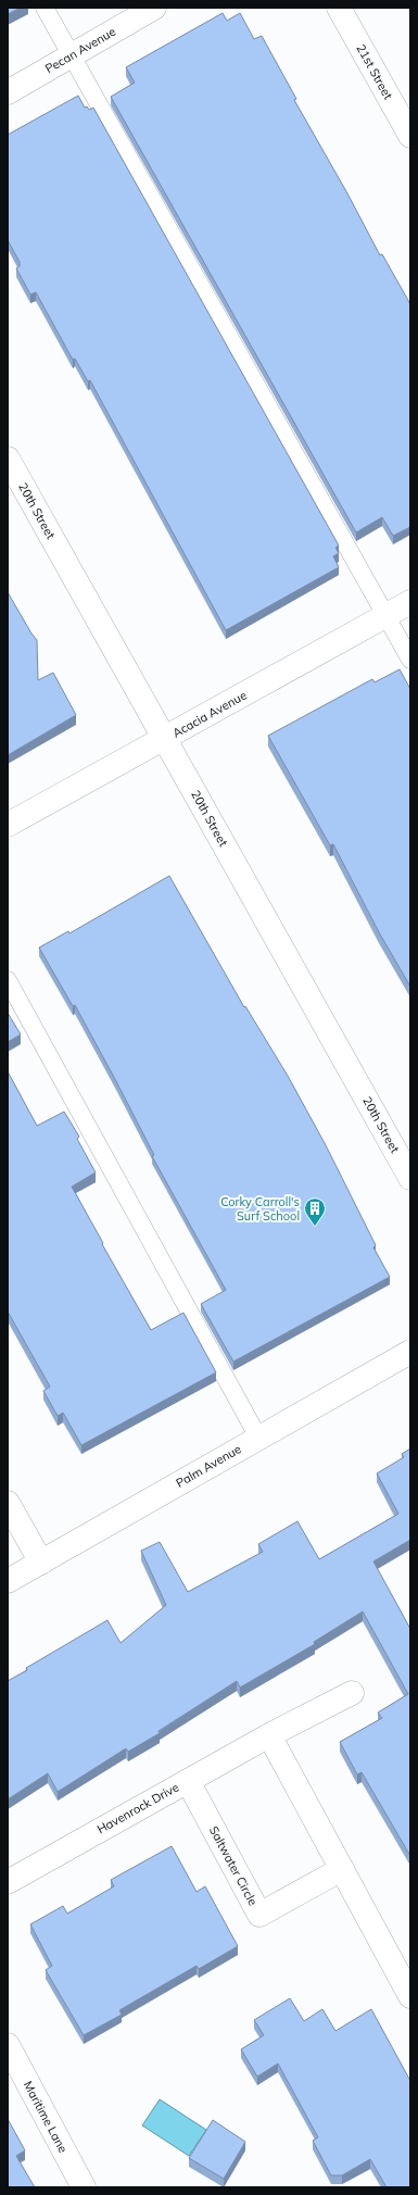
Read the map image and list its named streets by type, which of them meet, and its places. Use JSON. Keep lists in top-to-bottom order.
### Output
{
  "streets": {
    "street": [
      "Pecan Avenue",
      "21st Street",
      "20th Street",
      "Acacia Avenue",
      "Palm Avenue",
      "Havenrock Drive",
      "Saltwater Circle",
      "Maritime Lane"
    ]
  },
  "crossings": [
    ["20th Street", "Acacia Avenue"],
    ["Havenrock Drive", "Saltwater Circle"]
  ],
  "places": {
    "building": ["Corky Carroll's Surf School"]
  }
}
